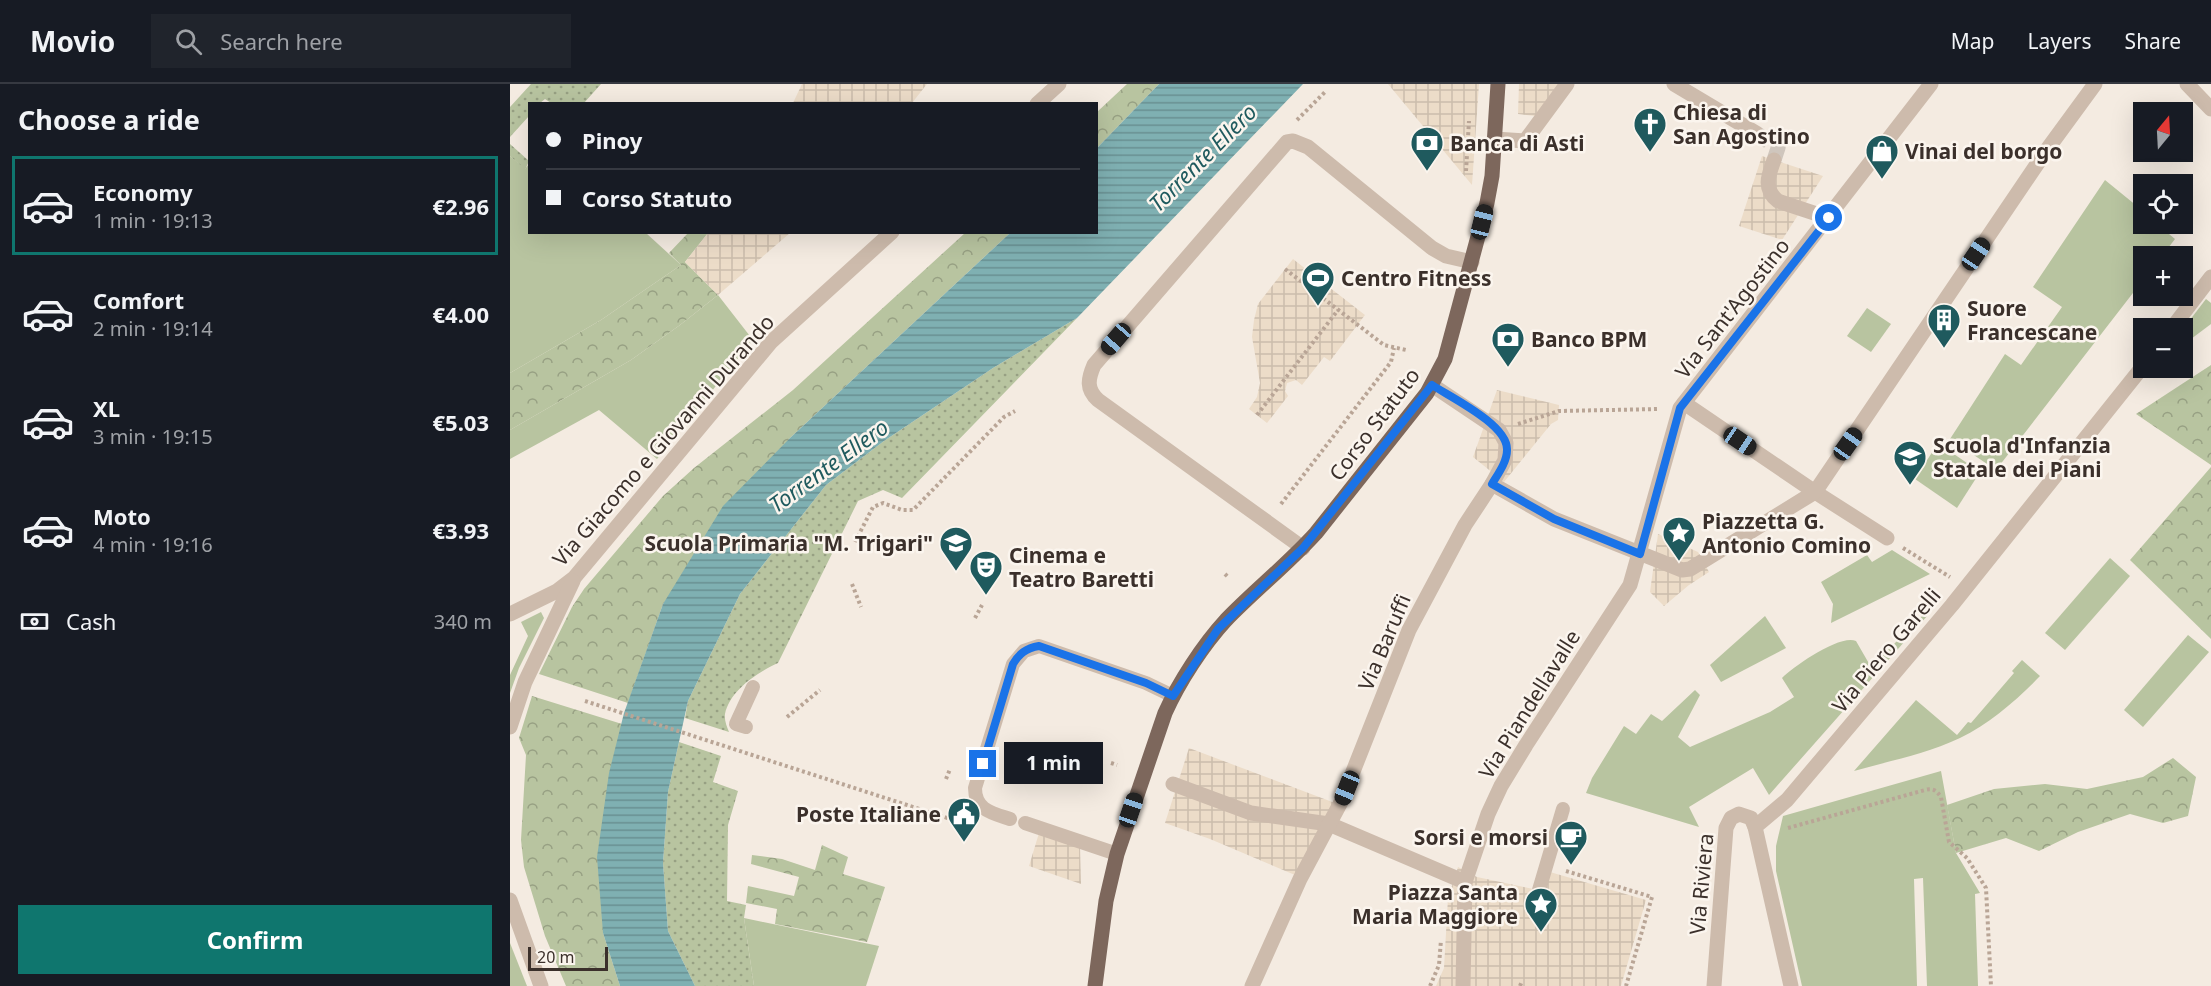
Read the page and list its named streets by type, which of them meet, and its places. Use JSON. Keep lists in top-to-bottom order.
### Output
{
  "streets": {
    "main road": ["Corso Statuto"],
    "street": [
      "Via Sant'Agostino",
      "Via Giacomo e Giovanni Durando",
      "Via Baruffi",
      "Via Piero Garelli",
      "Via Piandellavalle",
      "Via Riviera"
    ]
  },
  "crossings": [
    ["Via Sant'Agostino", "Via Piandellavalle"],
    ["Via Piero Garelli", "Via Riviera"]
  ],
  "water": ["Torrente Ellero"],
  "places": {
    "church": ["Chiesa di San Agostino"],
    "bank": ["Banca di Asti", "Banco BPM"],
    "shop": ["Vinai del borgo"],
    "sports": ["Centro Fitness"],
    "building": ["Suore Francescane"],
    "school or university": ["Scuola d'Infanzia Statale dei Piani", "Scuola Primaria \"M. Trigari\""],
    "place": ["Piazzetta G. Antonio Comino", "Piazza Santa Maria Maggiore"],
    "theatre": ["Cinema e Teatro Baretti"],
    "public building": ["Poste Italiane"],
    "cafe": ["Sorsi e morsi"]
  },
  "scale_bar": "20 m",
  "north": "top",
  "page": {
    "header": "Movio",
    "search": "Search here",
    "nav": ["Map", "Layers", "Share"],
    "heading": "Choose a ride",
    "map_buttons": ["+", "−"],
    "banner": ["Pinoy", "Corso Statuto"],
    "list": [
      {
        "name": "Economy",
        "note": "1 min · 19:13",
        "value": "€2.96"
      },
      {
        "name": "Comfort",
        "note": "2 min · 19:14",
        "value": "€4.00"
      },
      {
        "name": "XL",
        "note": "3 min · 19:15",
        "value": "€5.03"
      },
      {
        "name": "Moto",
        "note": "4 min · 19:16",
        "value": "€3.93"
      }
    ],
    "pay": ["Cash", "340 m"],
    "bubble": "1 min",
    "buttons": "Confirm",
    "scale": "20 m"
  }
}
